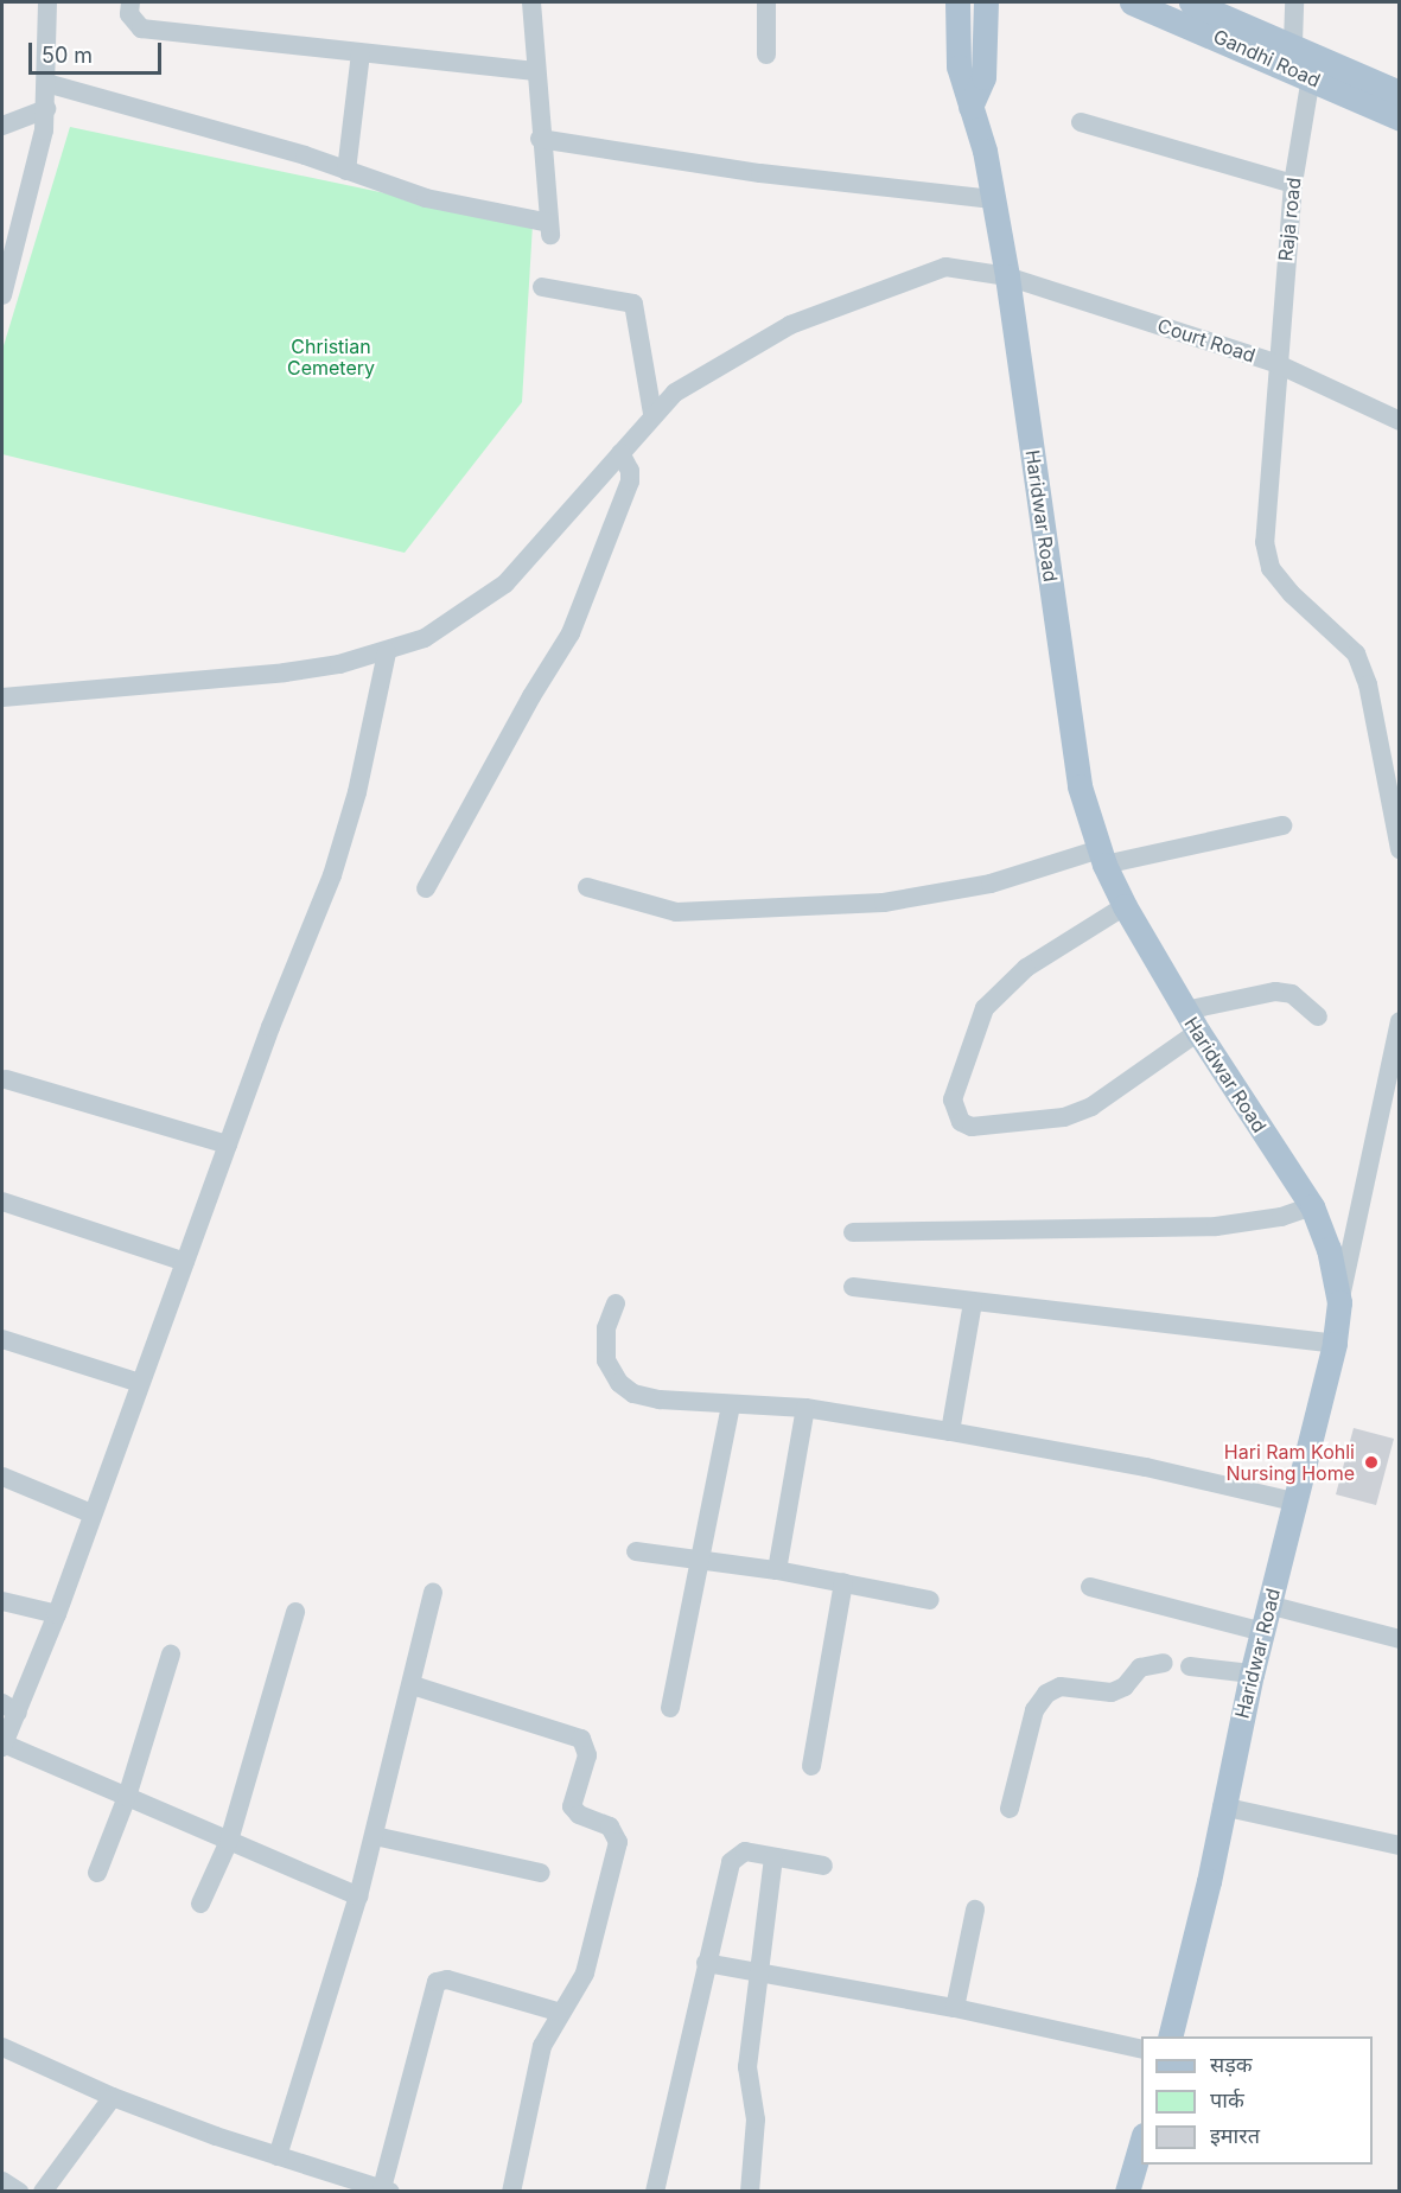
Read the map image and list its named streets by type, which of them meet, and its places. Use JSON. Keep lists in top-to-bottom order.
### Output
{
  "streets": {
    "main road": ["Gandhi Road", "Haridwar Road"],
    "street": ["Raja road", "Court Road"]
  },
  "crossings": [
    ["Gandhi Road", "Raja road"],
    ["Raja road", "Court Road"],
    ["Court Road", "Haridwar Road"]
  ],
  "parks": ["Christian Cemetery"],
  "places": ["Hari Ram Kohli Nursing Home"],
  "legend": ["सड़क", "पार्क", "इमारत"],
  "scale_bar": "50 m"
}
